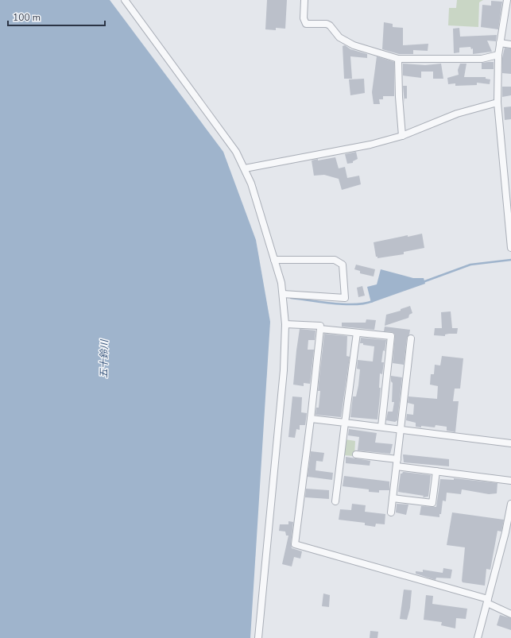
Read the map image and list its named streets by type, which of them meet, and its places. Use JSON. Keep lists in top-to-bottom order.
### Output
{
  "water": ["五十鈴川"],
  "scale_bar": "100 m"
}
